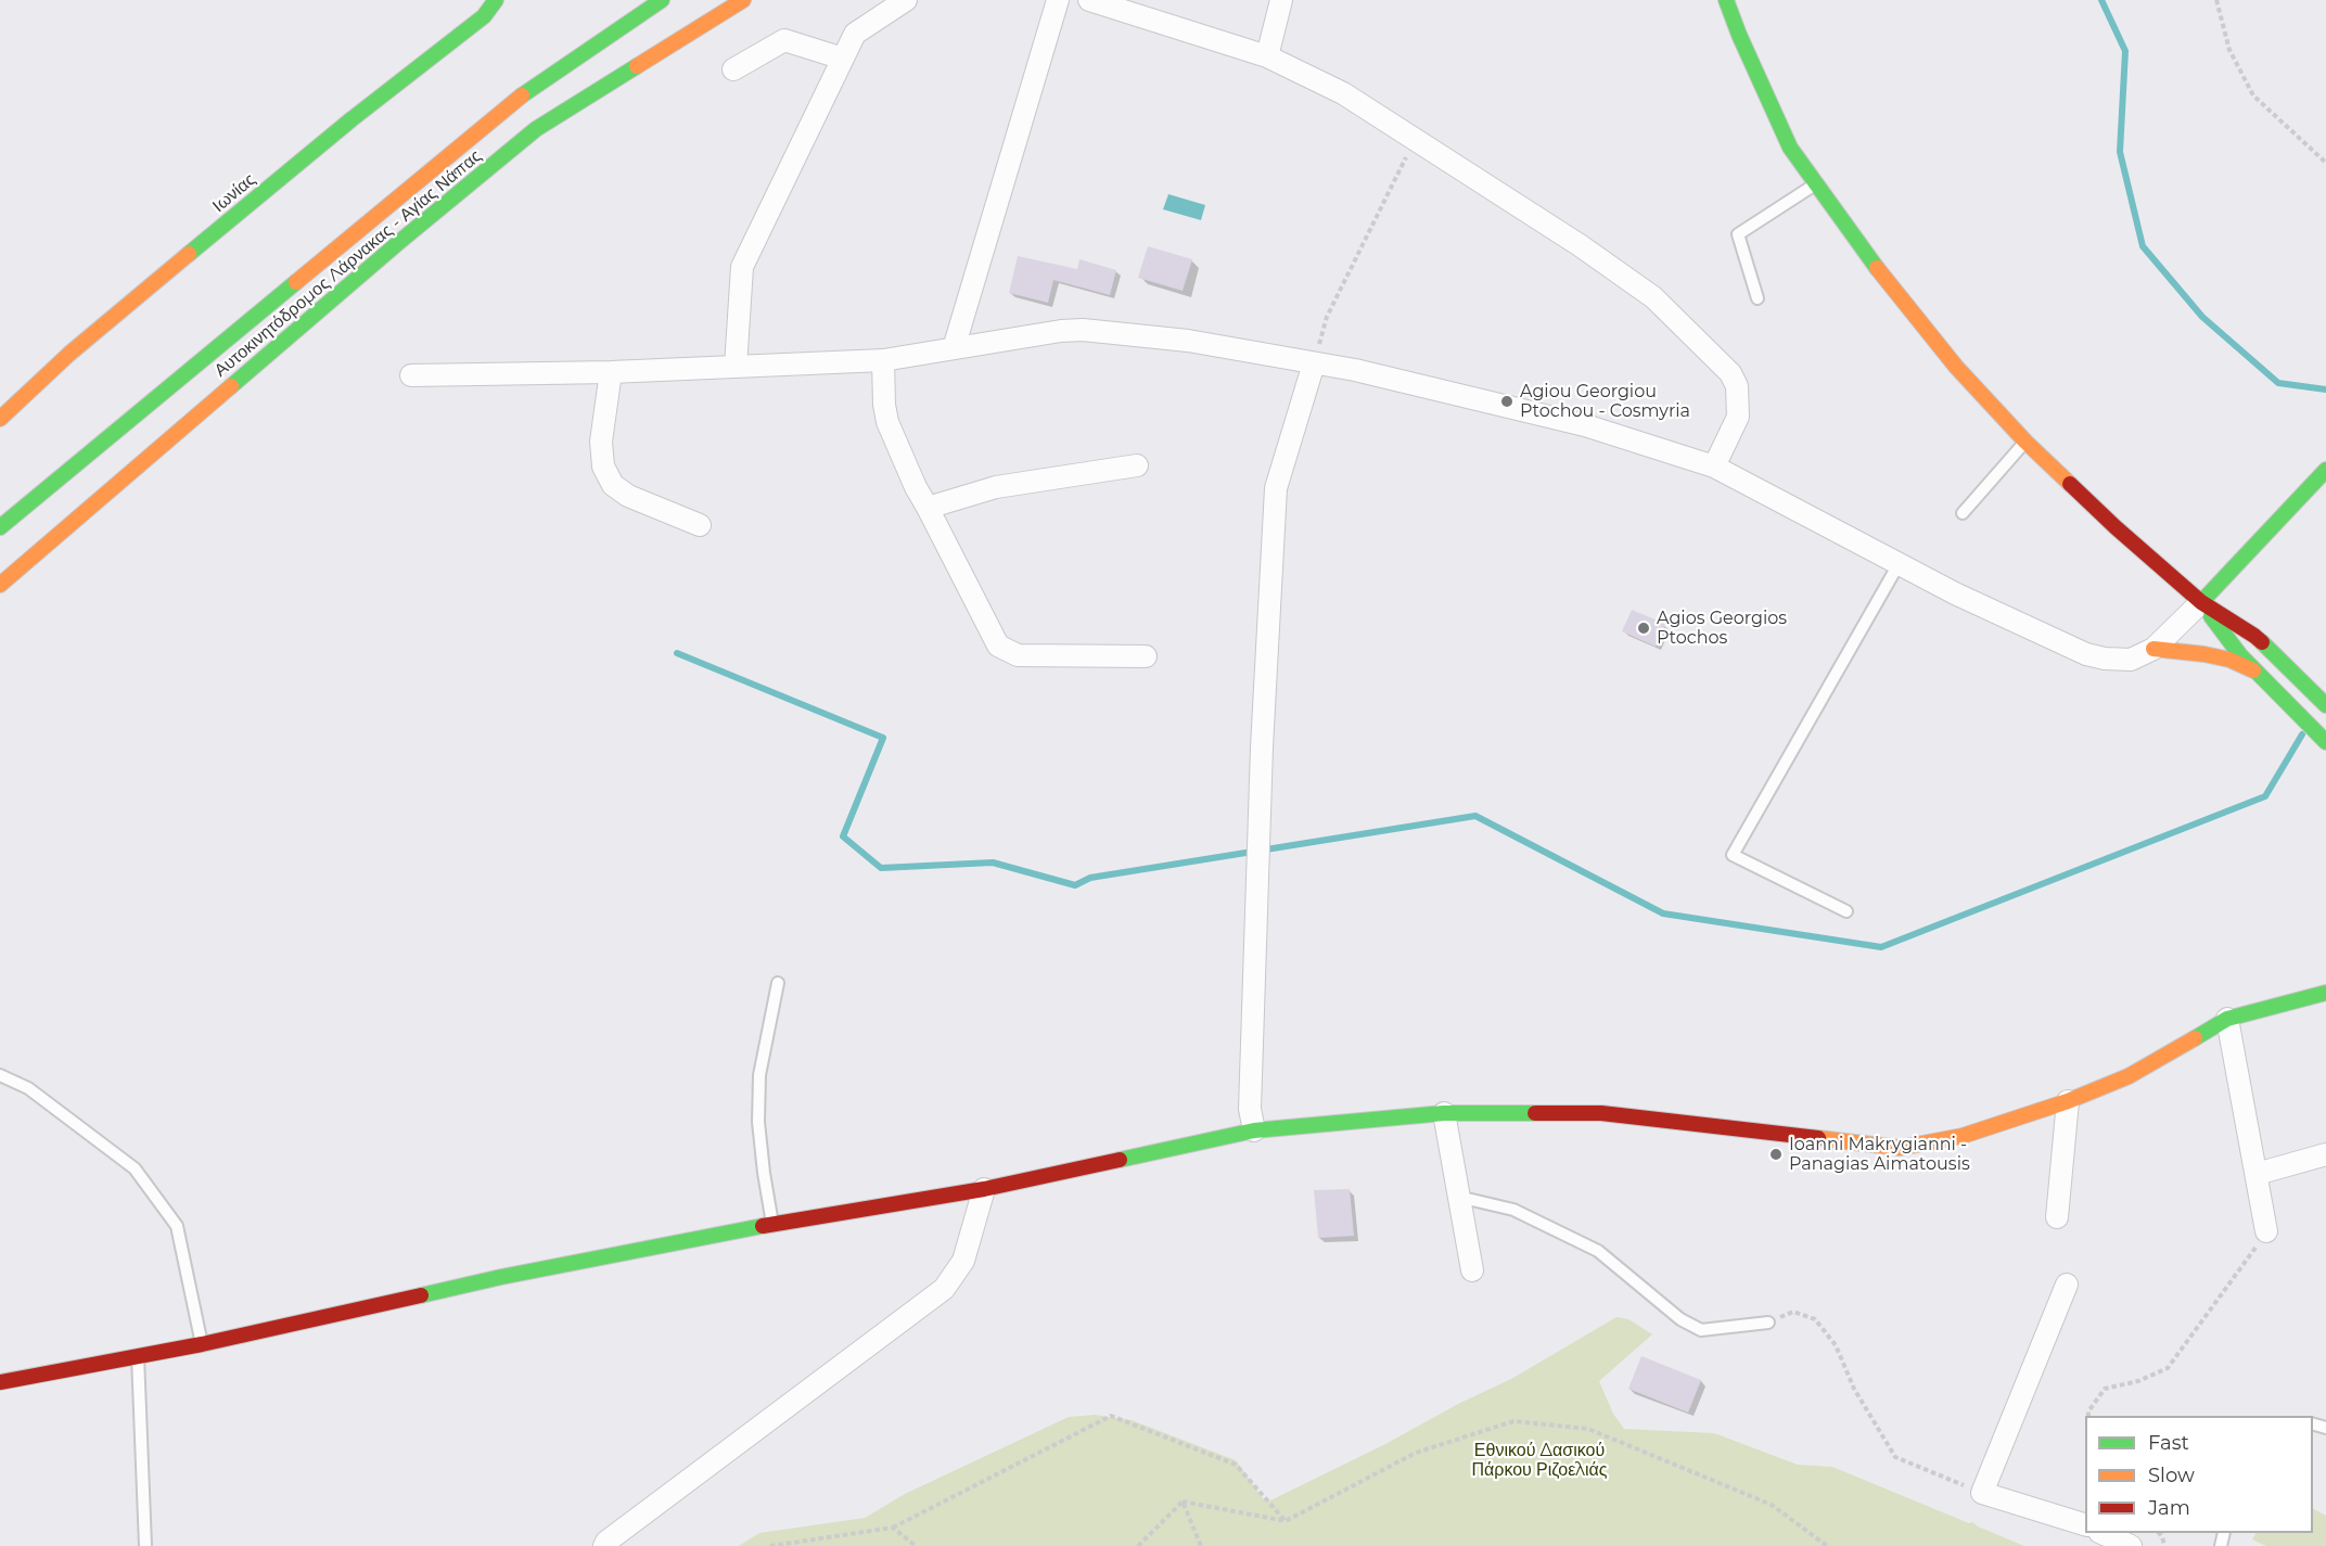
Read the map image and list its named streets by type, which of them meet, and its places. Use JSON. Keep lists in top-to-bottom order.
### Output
{
  "streets": {
    "main road": ["Ιωνίας", "Αυτοκινητόδρομος Λάρνακας - Αγίας Νάπας"]
  },
  "parks": ["Εθνικού Δασικού Πάρκου Ριζοελιάς"],
  "places": ["Agiou Georgiou Ptochou - Cosmyria", "Agios Georgios Ptochos", "Ioanni Makrygianni - Panagias Aimatousis"],
  "legend": ["Fast", "Slow", "Jam"]
}
